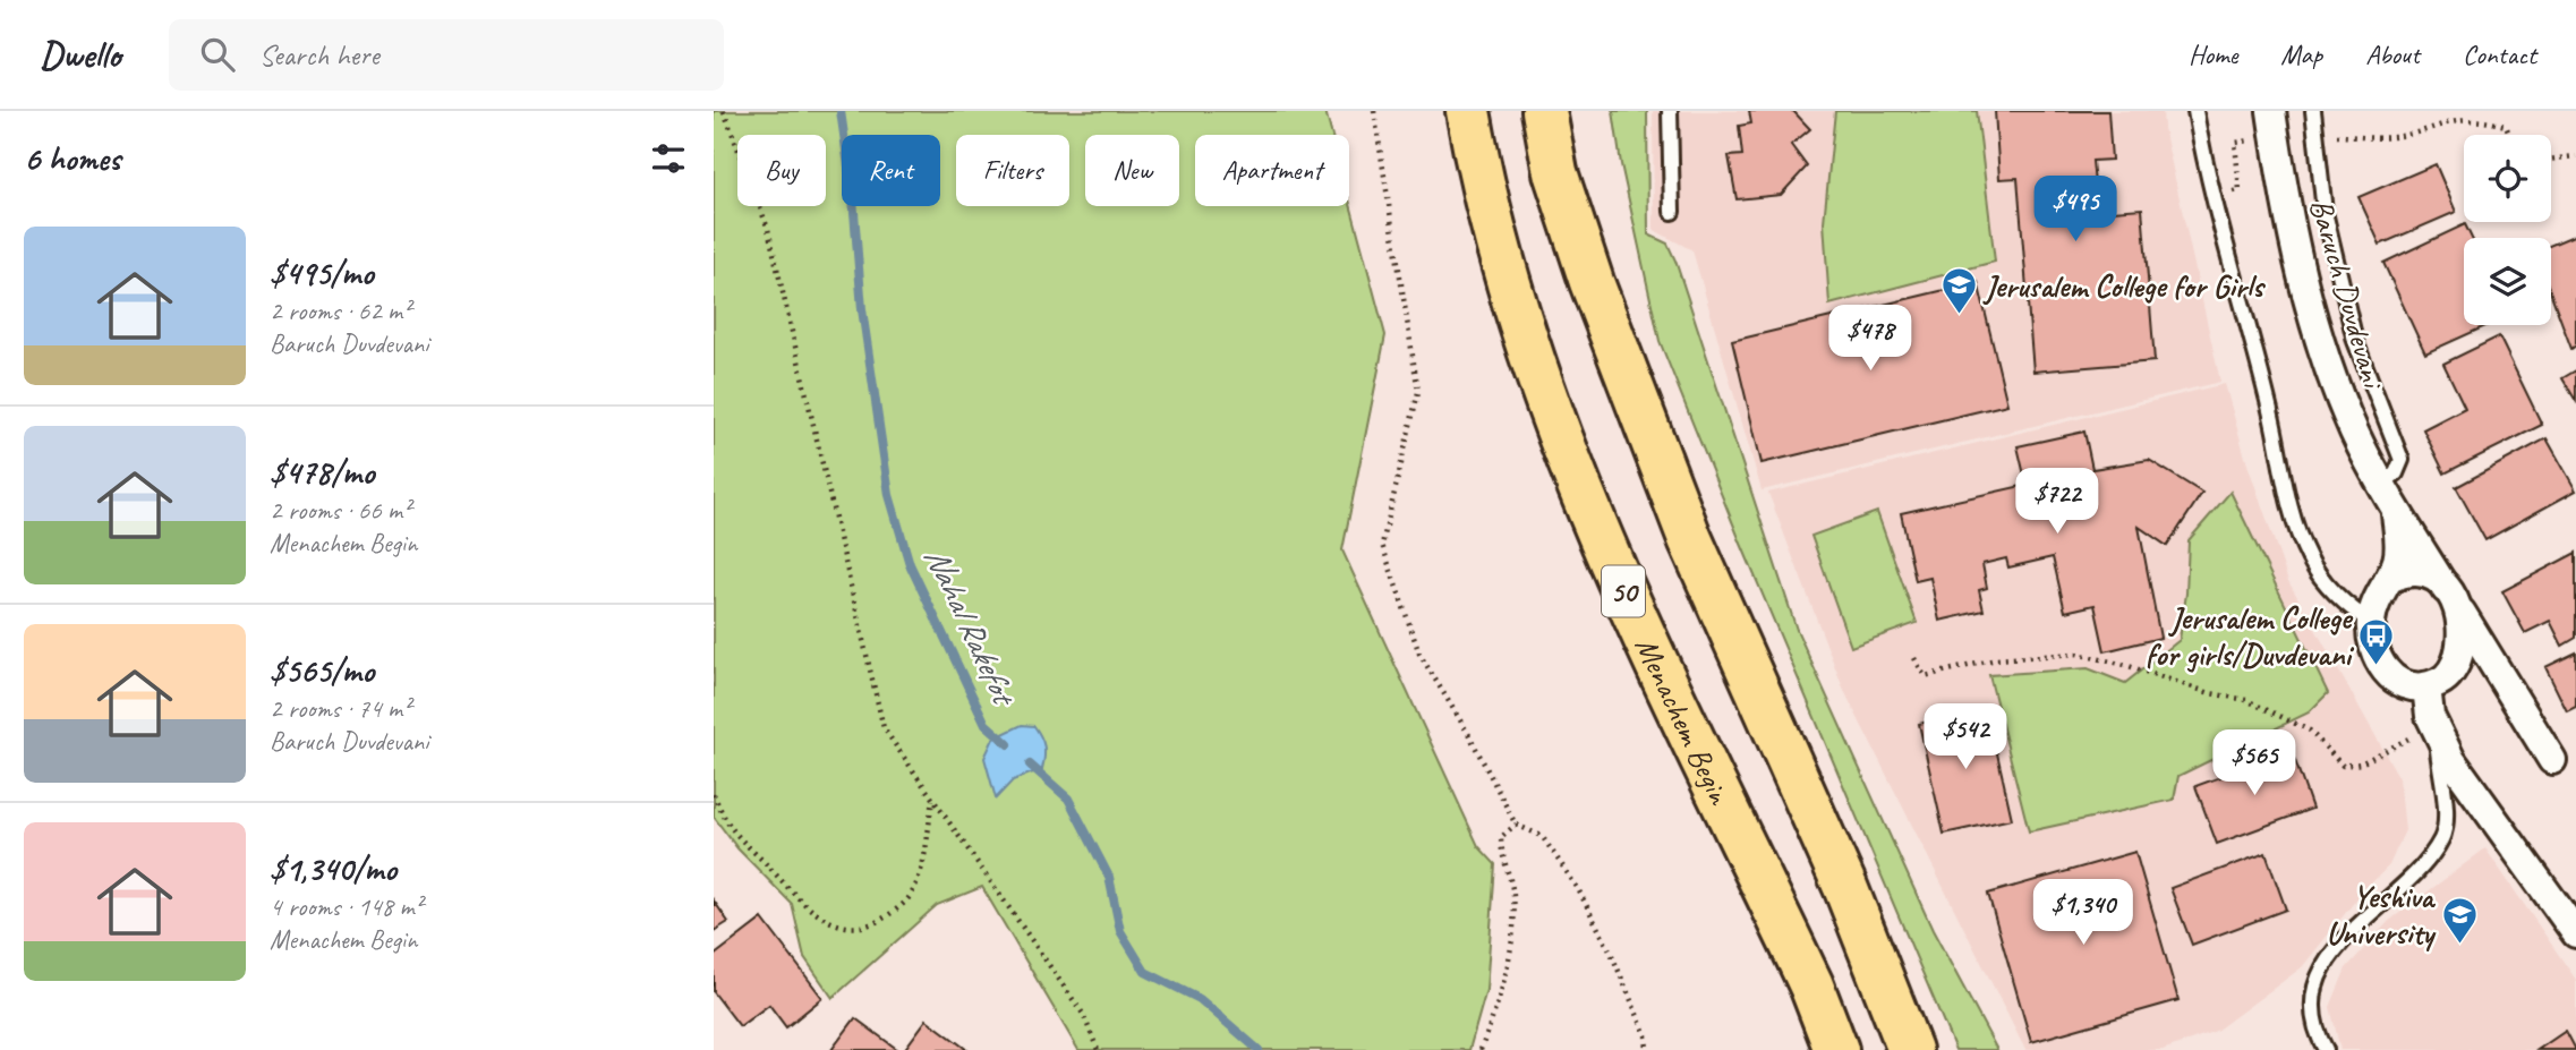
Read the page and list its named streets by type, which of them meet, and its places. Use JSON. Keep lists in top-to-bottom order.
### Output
{
  "streets": {
    "highway": ["50", "Menachem Begin"],
    "street": ["Baruch Duvdevani"]
  },
  "water": ["Nahal Rakefot"],
  "places": {
    "school or university": ["Jerusalem College for Girls", "Yeshiva University"],
    "bus stop": ["Jerusalem College for girls/Duvdevani"]
  },
  "page": {
    "header": "Dwello",
    "search": "Search here",
    "nav": [
      "Home",
      "Map",
      "About",
      "Contact"
    ],
    "heading": "6 homes",
    "chip": [
      "Buy",
      "Rent",
      "Filters",
      "New",
      "Apartment"
    ],
    "price": [
      "$495",
      "$478",
      "$722",
      "$542",
      "$565",
      "$1,340"
    ],
    "list": [
      {
        "name": "$495/mo",
        "note": "2 rooms · 62 m² · Baruch Duvdevani"
      },
      {
        "name": "$478/mo",
        "note": "2 rooms · 66 m² · Menachem Begin"
      },
      {
        "name": "$565/mo",
        "note": "2 rooms · 74 m² · Baruch Duvdevani"
      },
      {
        "name": "$1,340/mo",
        "note": "4 rooms · 148 m² · Menachem Begin"
      }
    ]
  }
}
